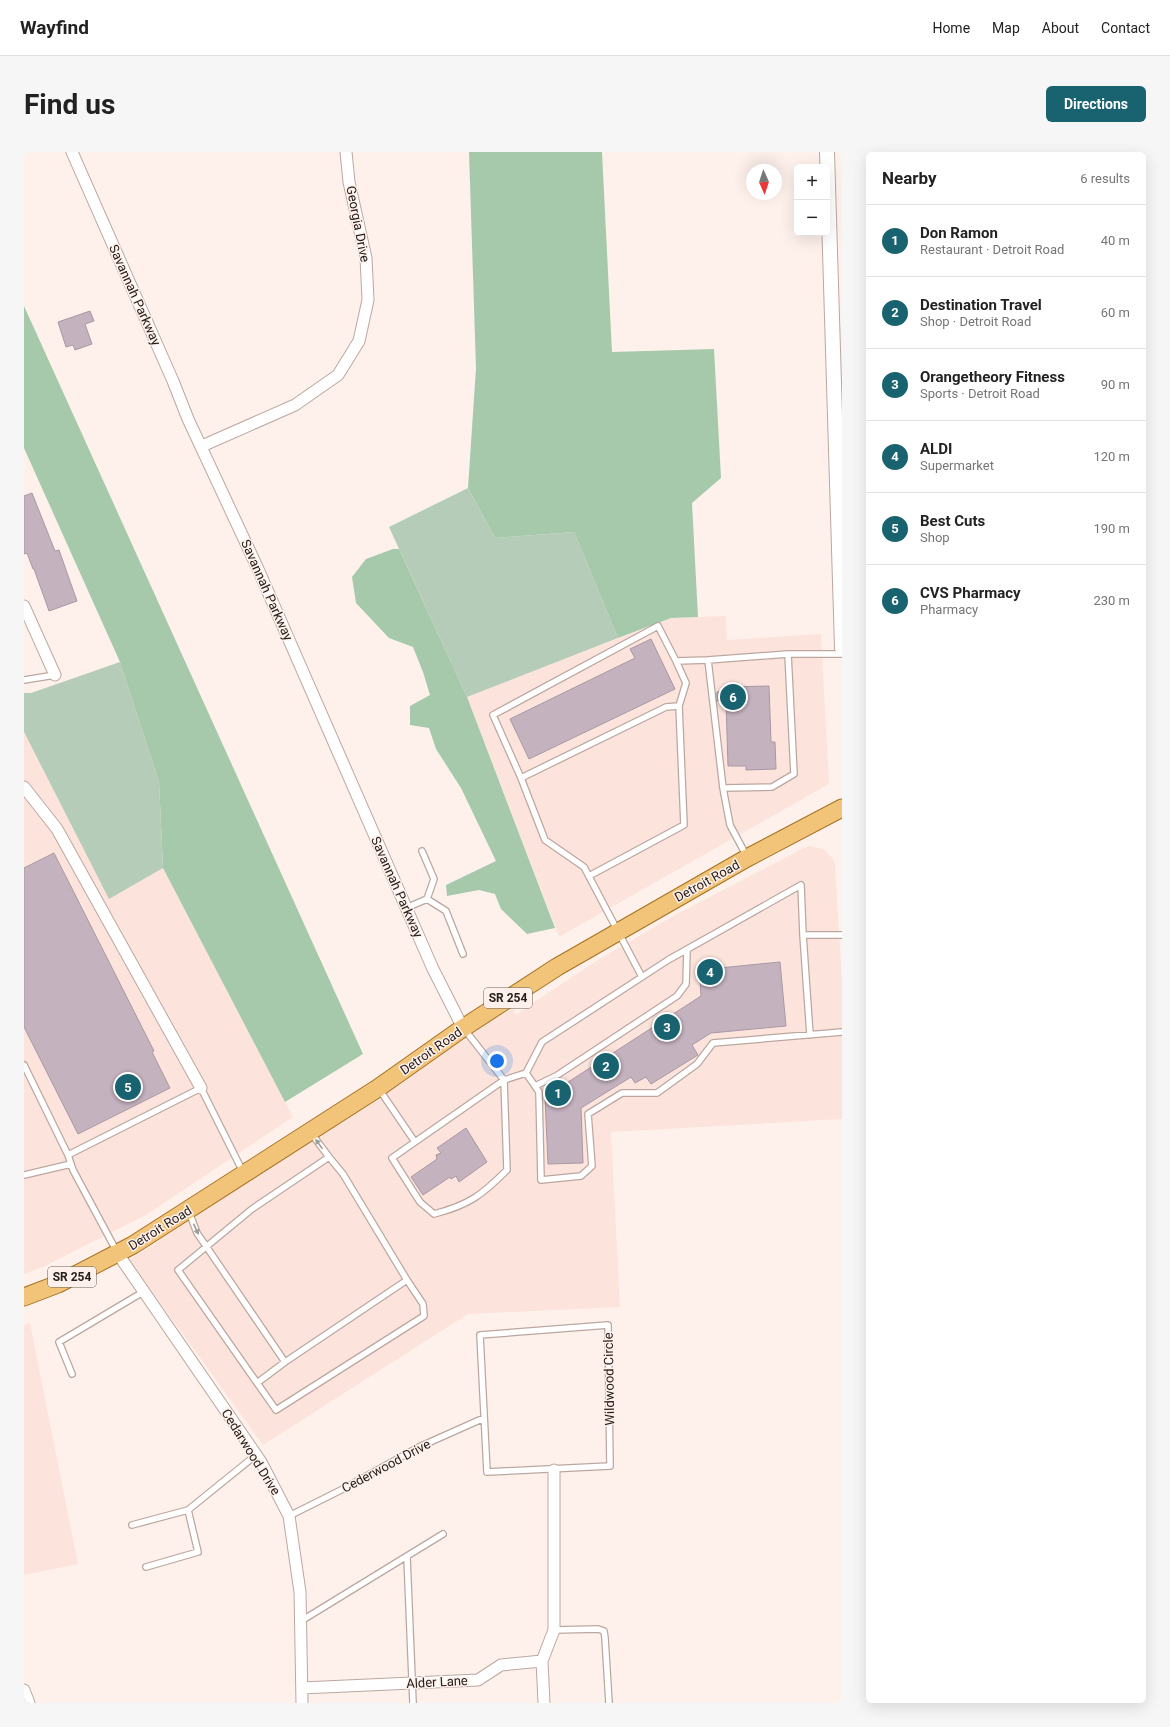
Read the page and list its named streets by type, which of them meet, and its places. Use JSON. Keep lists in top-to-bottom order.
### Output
{
  "streets": {
    "main road": ["Detroit Road", "SR 254"],
    "street": [
      "Georgia Drive",
      "Savannah Parkway",
      "Cedarwood Drive",
      "Alder Lane"
    ],
    "lane": ["Wildwood Circle", "Cederwood Drive"]
  },
  "crossings": [
    ["Georgia Drive", "Savannah Parkway"],
    ["Savannah Parkway", "Detroit Road"],
    ["Detroit Road", "Cedarwood Drive"],
    ["Wildwood Circle", "Cederwood Drive"],
    ["Cedarwood Drive", "Cederwood Drive"],
    ["Cedarwood Drive", "Alder Lane"]
  ],
  "north": "bottom",
  "page": {
    "header": "Wayfind",
    "nav": [
      "Home",
      "Map",
      "About",
      "Contact"
    ],
    "buttons": "Directions",
    "title": "Find us",
    "heading": ["Nearby", "6 results"],
    "map_buttons": ["+", "−"],
    "list": [
      {
        "mark": "1",
        "name": "Don Ramon",
        "note": "Restaurant · Detroit Road",
        "value": "40 m"
      },
      {
        "mark": "2",
        "name": "Destination Travel",
        "note": "Shop · Detroit Road",
        "value": "60 m"
      },
      {
        "mark": "3",
        "name": "Orangetheory Fitness",
        "note": "Sports · Detroit Road",
        "value": "90 m"
      },
      {
        "mark": "4",
        "name": "ALDI",
        "note": "Supermarket",
        "value": "120 m"
      },
      {
        "mark": "5",
        "name": "Best Cuts",
        "note": "Shop",
        "value": "190 m"
      },
      {
        "mark": "6",
        "name": "CVS Pharmacy",
        "note": "Pharmacy",
        "value": "230 m"
      }
    ],
    "pins": [
      "6",
      "4",
      "3",
      "2",
      "5",
      "1"
    ]
  }
}
